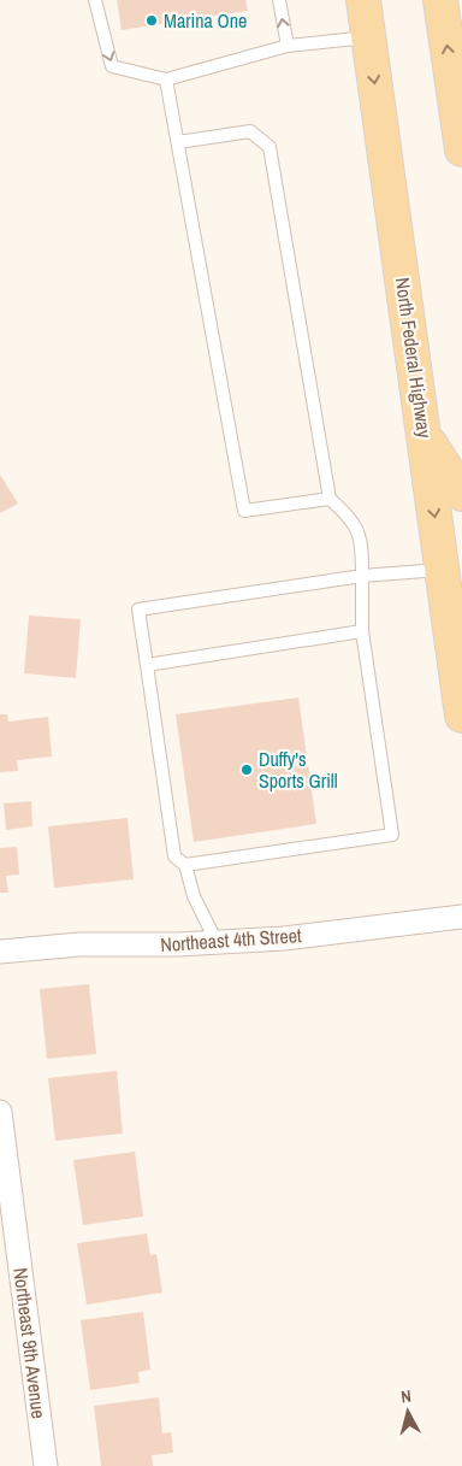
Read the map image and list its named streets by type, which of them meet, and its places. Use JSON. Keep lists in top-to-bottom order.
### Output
{
  "streets": {
    "main road": ["North Federal Highway"],
    "street": ["Northeast 4th Street", "Northeast 9th Avenue"]
  },
  "places": ["Marina One", "Duffy's Sports Grill"],
  "north": "top"
}
